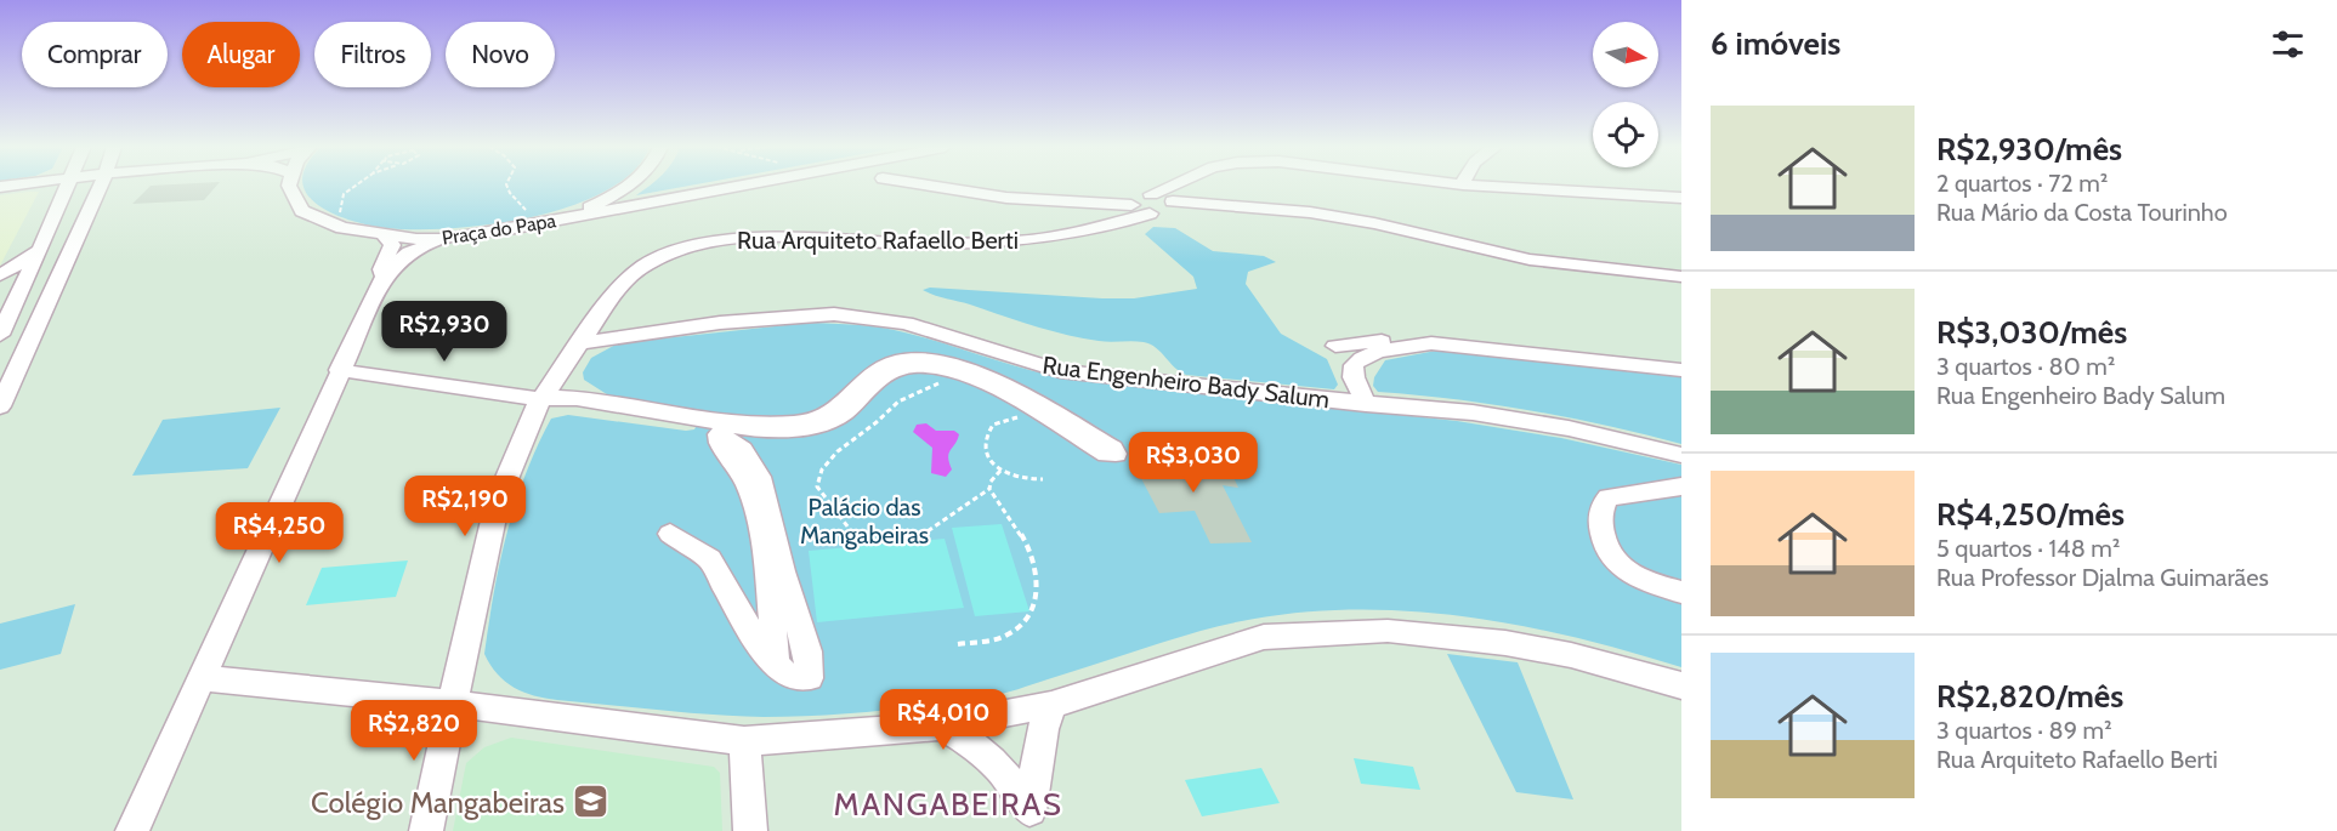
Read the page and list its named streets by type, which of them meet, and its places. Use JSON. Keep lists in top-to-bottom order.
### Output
{
  "streets": {
    "street": ["Praça do Papa", "Rua Arquiteto Rafaello Berti", "Rua Engenheiro Bady Salum"]
  },
  "crossings": [
    ["Rua Arquiteto Rafaello Berti", "Rua Engenheiro Bady Salum"]
  ],
  "districts": ["MANGABEIRAS"],
  "parks": ["Palácio das Mangabeiras"],
  "places": {
    "school or university": ["Colégio Mangabeiras"]
  },
  "north": "right",
  "page": {
    "heading": "6 imóveis",
    "chip": [
      "Comprar",
      "Alugar",
      "Filtros",
      "Novo"
    ],
    "list": [
      {
        "name": "R$2,930/mês",
        "note": "2 quartos · 72 m² · Rua Mário da Costa Tourinho"
      },
      {
        "name": "R$3,030/mês",
        "note": "3 quartos · 80 m² · Rua Engenheiro Bady Salum"
      },
      {
        "name": "R$4,250/mês",
        "note": "5 quartos · 148 m² · Rua Professor Djalma Guimarães"
      },
      {
        "name": "R$2,820/mês",
        "note": "3 quartos · 89 m² · Rua Arquiteto Rafaello Berti"
      }
    ],
    "price": [
      "R$2,930",
      "R$3,030",
      "R$2,190",
      "R$4,250",
      "R$4,010",
      "R$2,820"
    ]
  }
}
